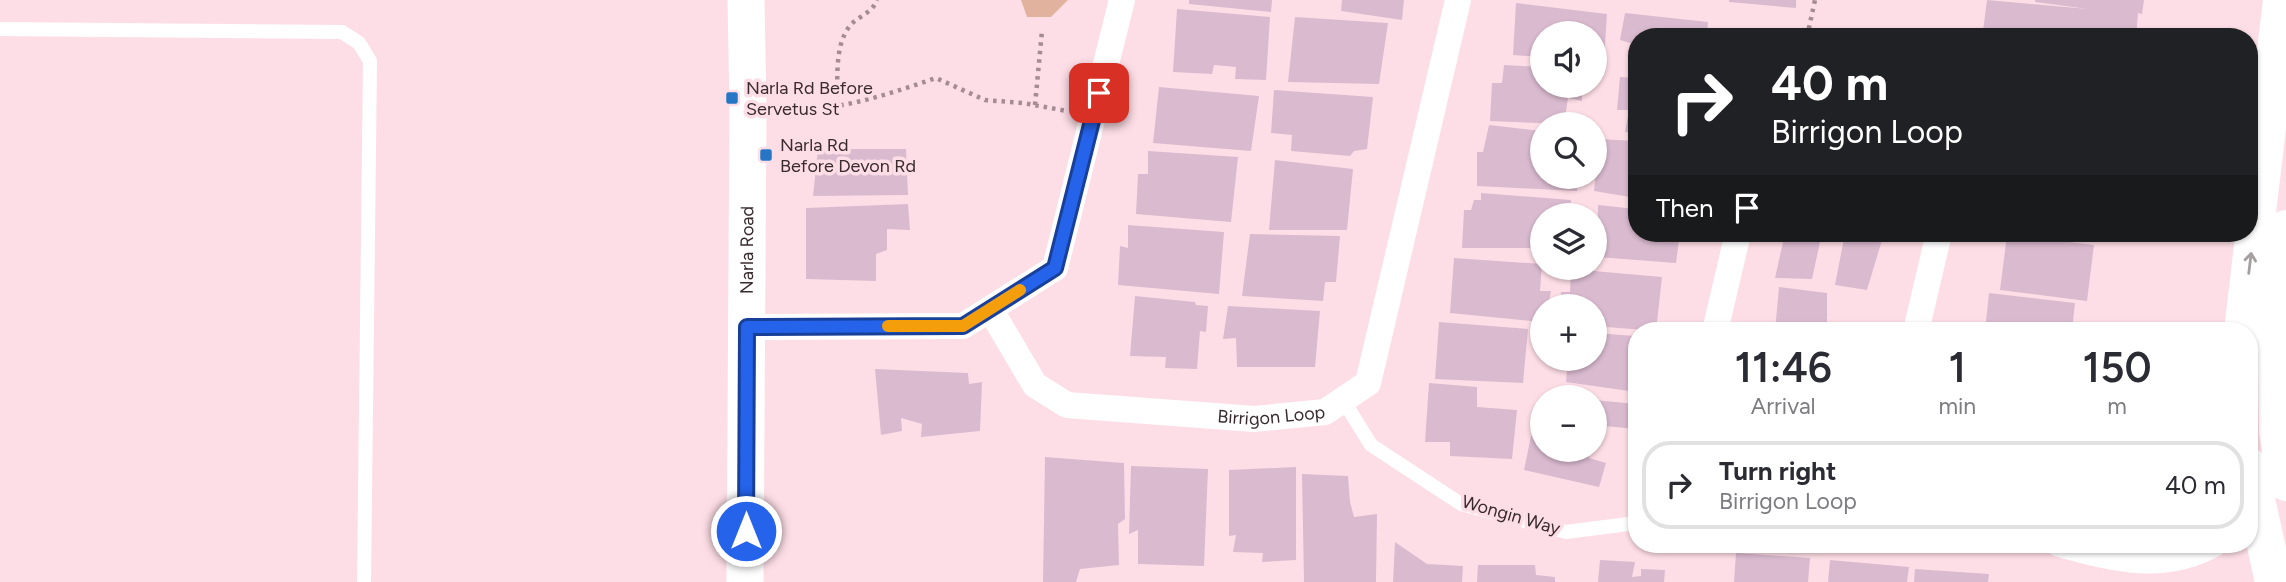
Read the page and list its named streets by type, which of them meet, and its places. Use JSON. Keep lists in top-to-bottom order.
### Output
{
  "streets": {
    "street": ["Narla Road", "Birrigon Loop"],
    "lane": ["Wongin Way"]
  },
  "crossings": [
    ["Birrigon Loop", "Wongin Way"]
  ],
  "places": {
    "transit": ["Narla Rd Before Servetus St", "Narla Rd Before Devon Rd"]
  },
  "page": {
    "map_buttons": ["+", "−"],
    "turn": ["40 m", "Birrigon Loop"],
    "then": "Then",
    "eta": [
      "11:46",
      "Arrival",
      "1",
      "min",
      "150",
      "m"
    ],
    "list": [
      {
        "name": "Turn right",
        "note": "Birrigon Loop",
        "value": "40 m"
      }
    ]
  }
}
